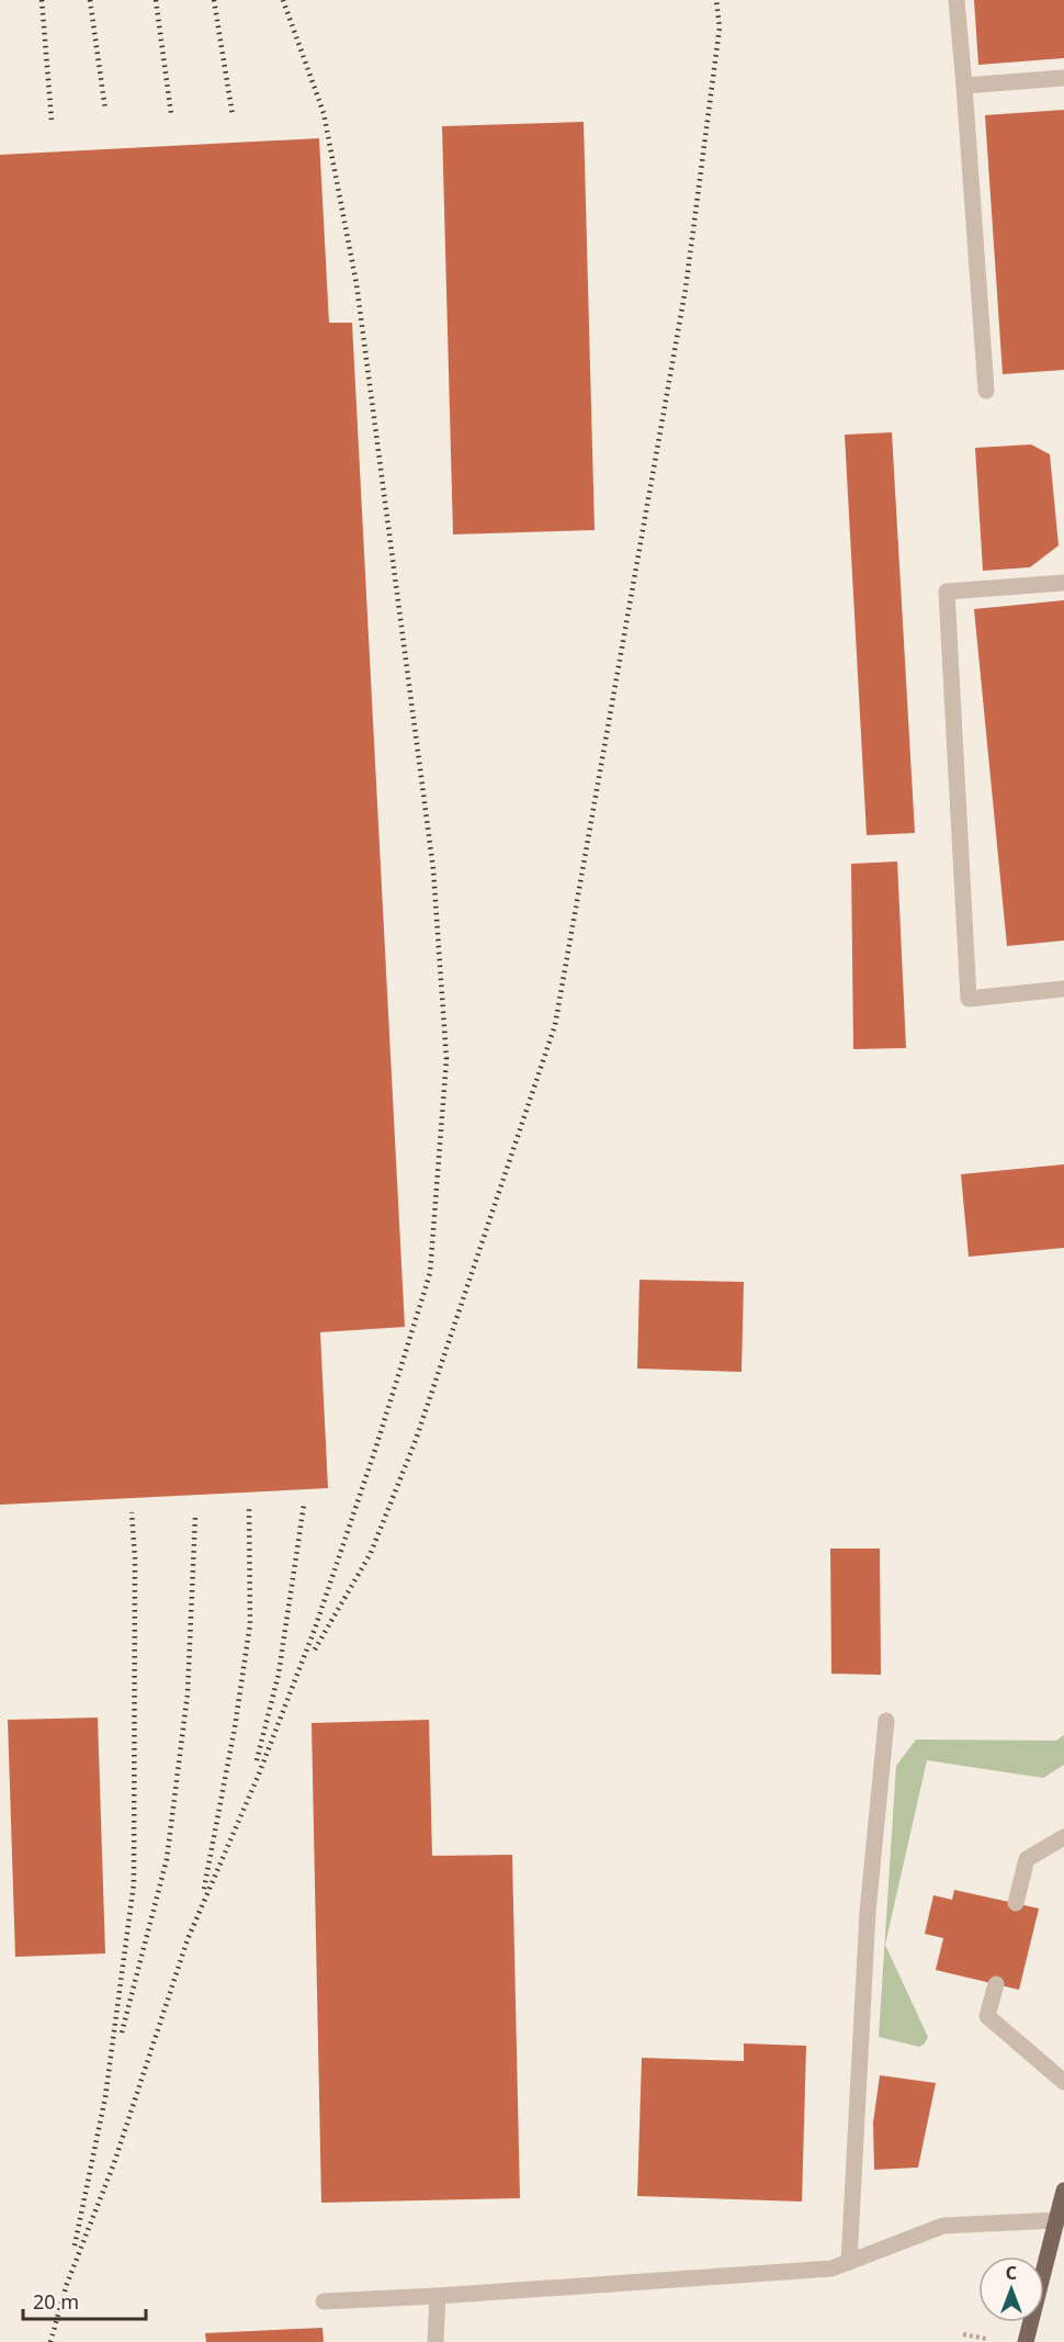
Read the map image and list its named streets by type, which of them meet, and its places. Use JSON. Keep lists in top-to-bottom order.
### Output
{
  "scale_bar": "20 m",
  "north": "top"
}
